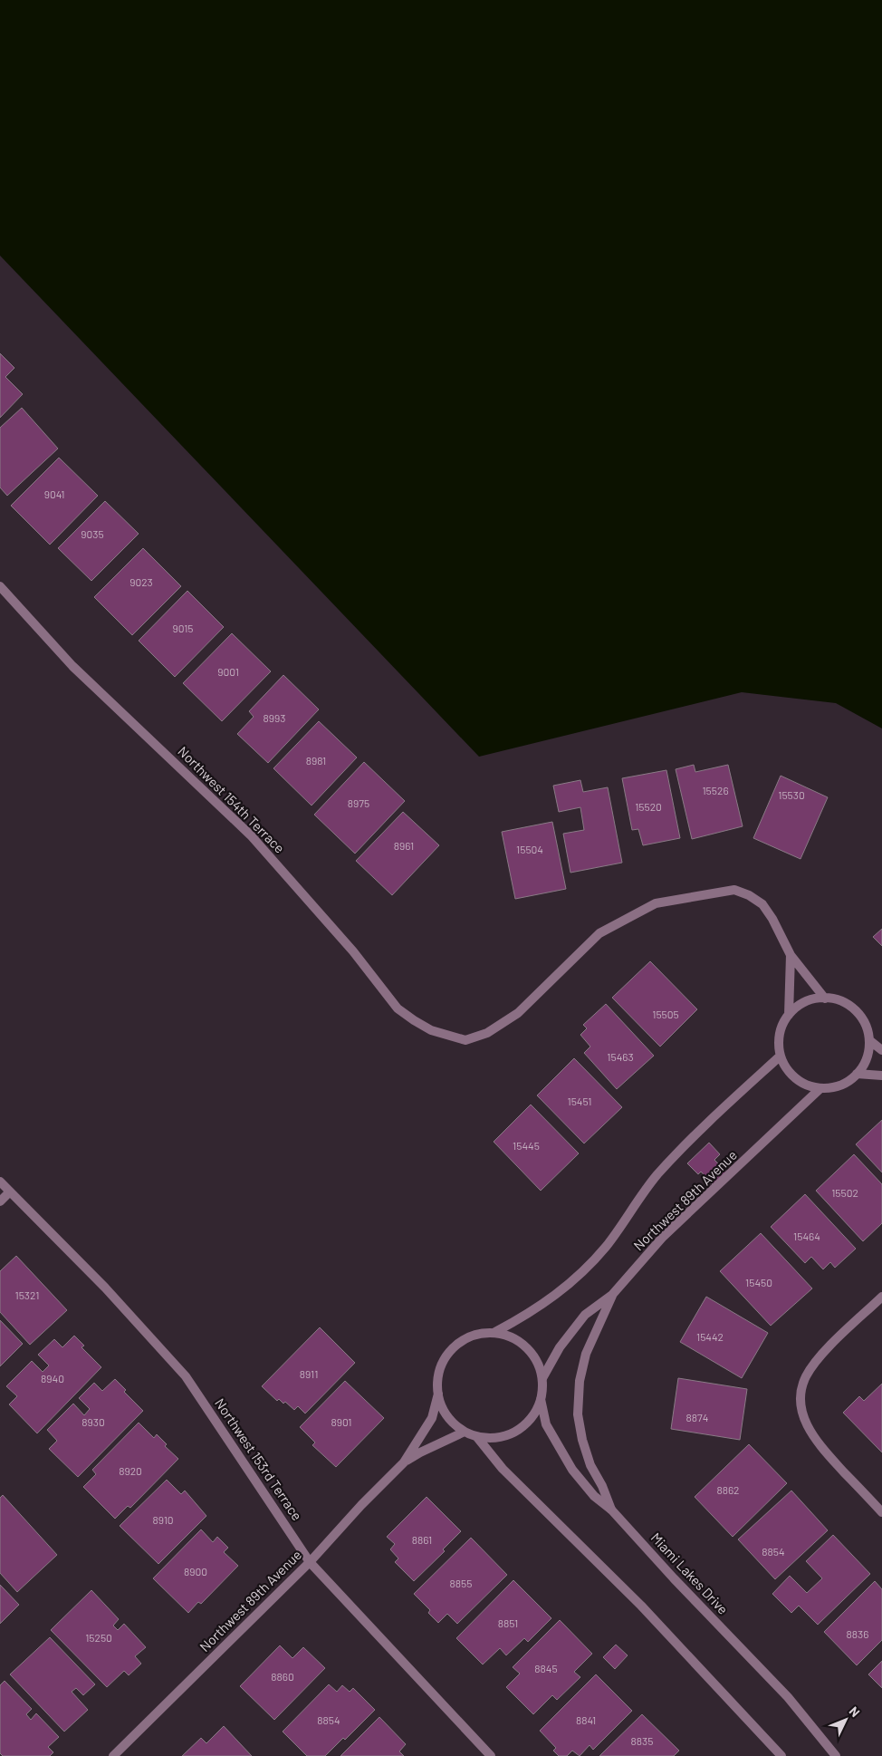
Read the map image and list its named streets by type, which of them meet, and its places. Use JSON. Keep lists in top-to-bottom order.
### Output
{
  "streets": {
    "street": [
      "Northwest 154th Terrace",
      "Northwest 89th Avenue",
      "Northwest 153rd Terrace",
      "Miami Lakes Drive"
    ]
  },
  "crossings": [
    ["Northwest 89th Avenue", "Northwest 153rd Terrace"],
    ["Northwest 89th Avenue", "Miami Lakes Drive"]
  ],
  "house_numbers": [
    "9041",
    "9035",
    "9023",
    "9015",
    "9001",
    "8993",
    "8981",
    "15526",
    "15530",
    "8975",
    "15520",
    "8961",
    "15504",
    "15505",
    "15463",
    "15451",
    "15445",
    "15502",
    "15464",
    "15450",
    "15321",
    "15442",
    "8911",
    "8940",
    "8874",
    "8930",
    "8901",
    "8920",
    "8862",
    "8910",
    "8861",
    "8854",
    "8900",
    "8855",
    "8851",
    "8836",
    "15250",
    "8845",
    "8860",
    "8854",
    "8841",
    "8835"
  ],
  "north": "top right"
}
